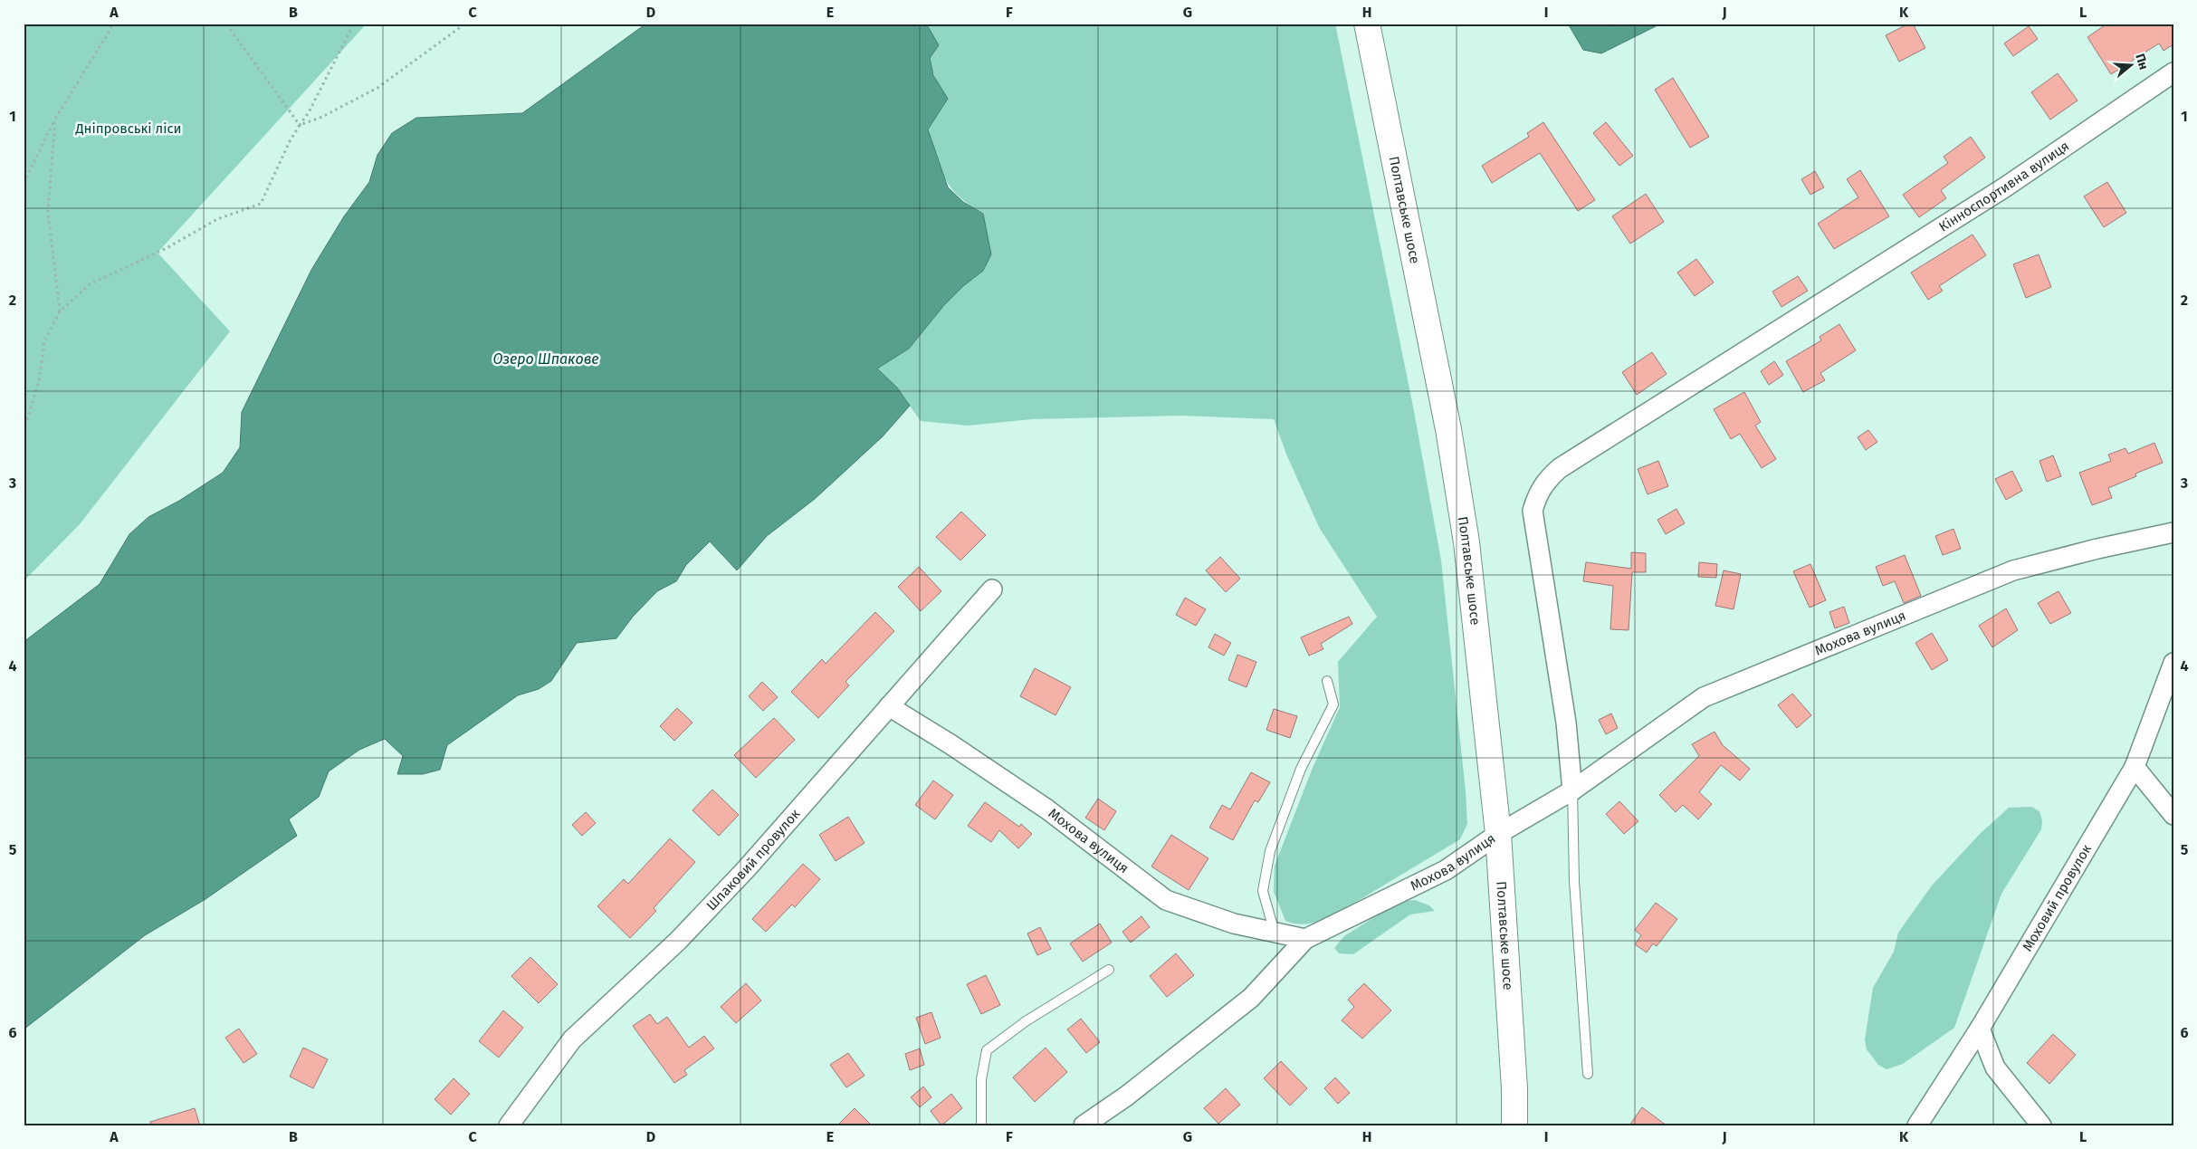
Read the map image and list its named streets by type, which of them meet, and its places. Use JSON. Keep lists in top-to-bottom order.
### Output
{
  "streets": {
    "main road": ["Полтавське шосе"],
    "street": [
      "Кінноспортивна вулиця",
      "Мохова вулиця",
      "Шпаковий провулок",
      "Моховий провулок"
    ]
  },
  "crossings": [
    ["Кінноспортивна вулиця", "Мохова вулиця"],
    ["Полтавське шосе", "Мохова вулиця"],
    ["Мохова вулиця", "Шпаковий провулок"]
  ],
  "water": ["Озеро Шпакове"],
  "parks": ["Дніпровські ліси"],
  "north": "right",
  "grid": {
    "columns": [
      "A",
      "B",
      "C",
      "D",
      "E",
      "F",
      "G",
      "H",
      "I",
      "J",
      "K",
      "L"
    ],
    "rows": [
      "1",
      "2",
      "3",
      "4",
      "5",
      "6"
    ]
  }
}
